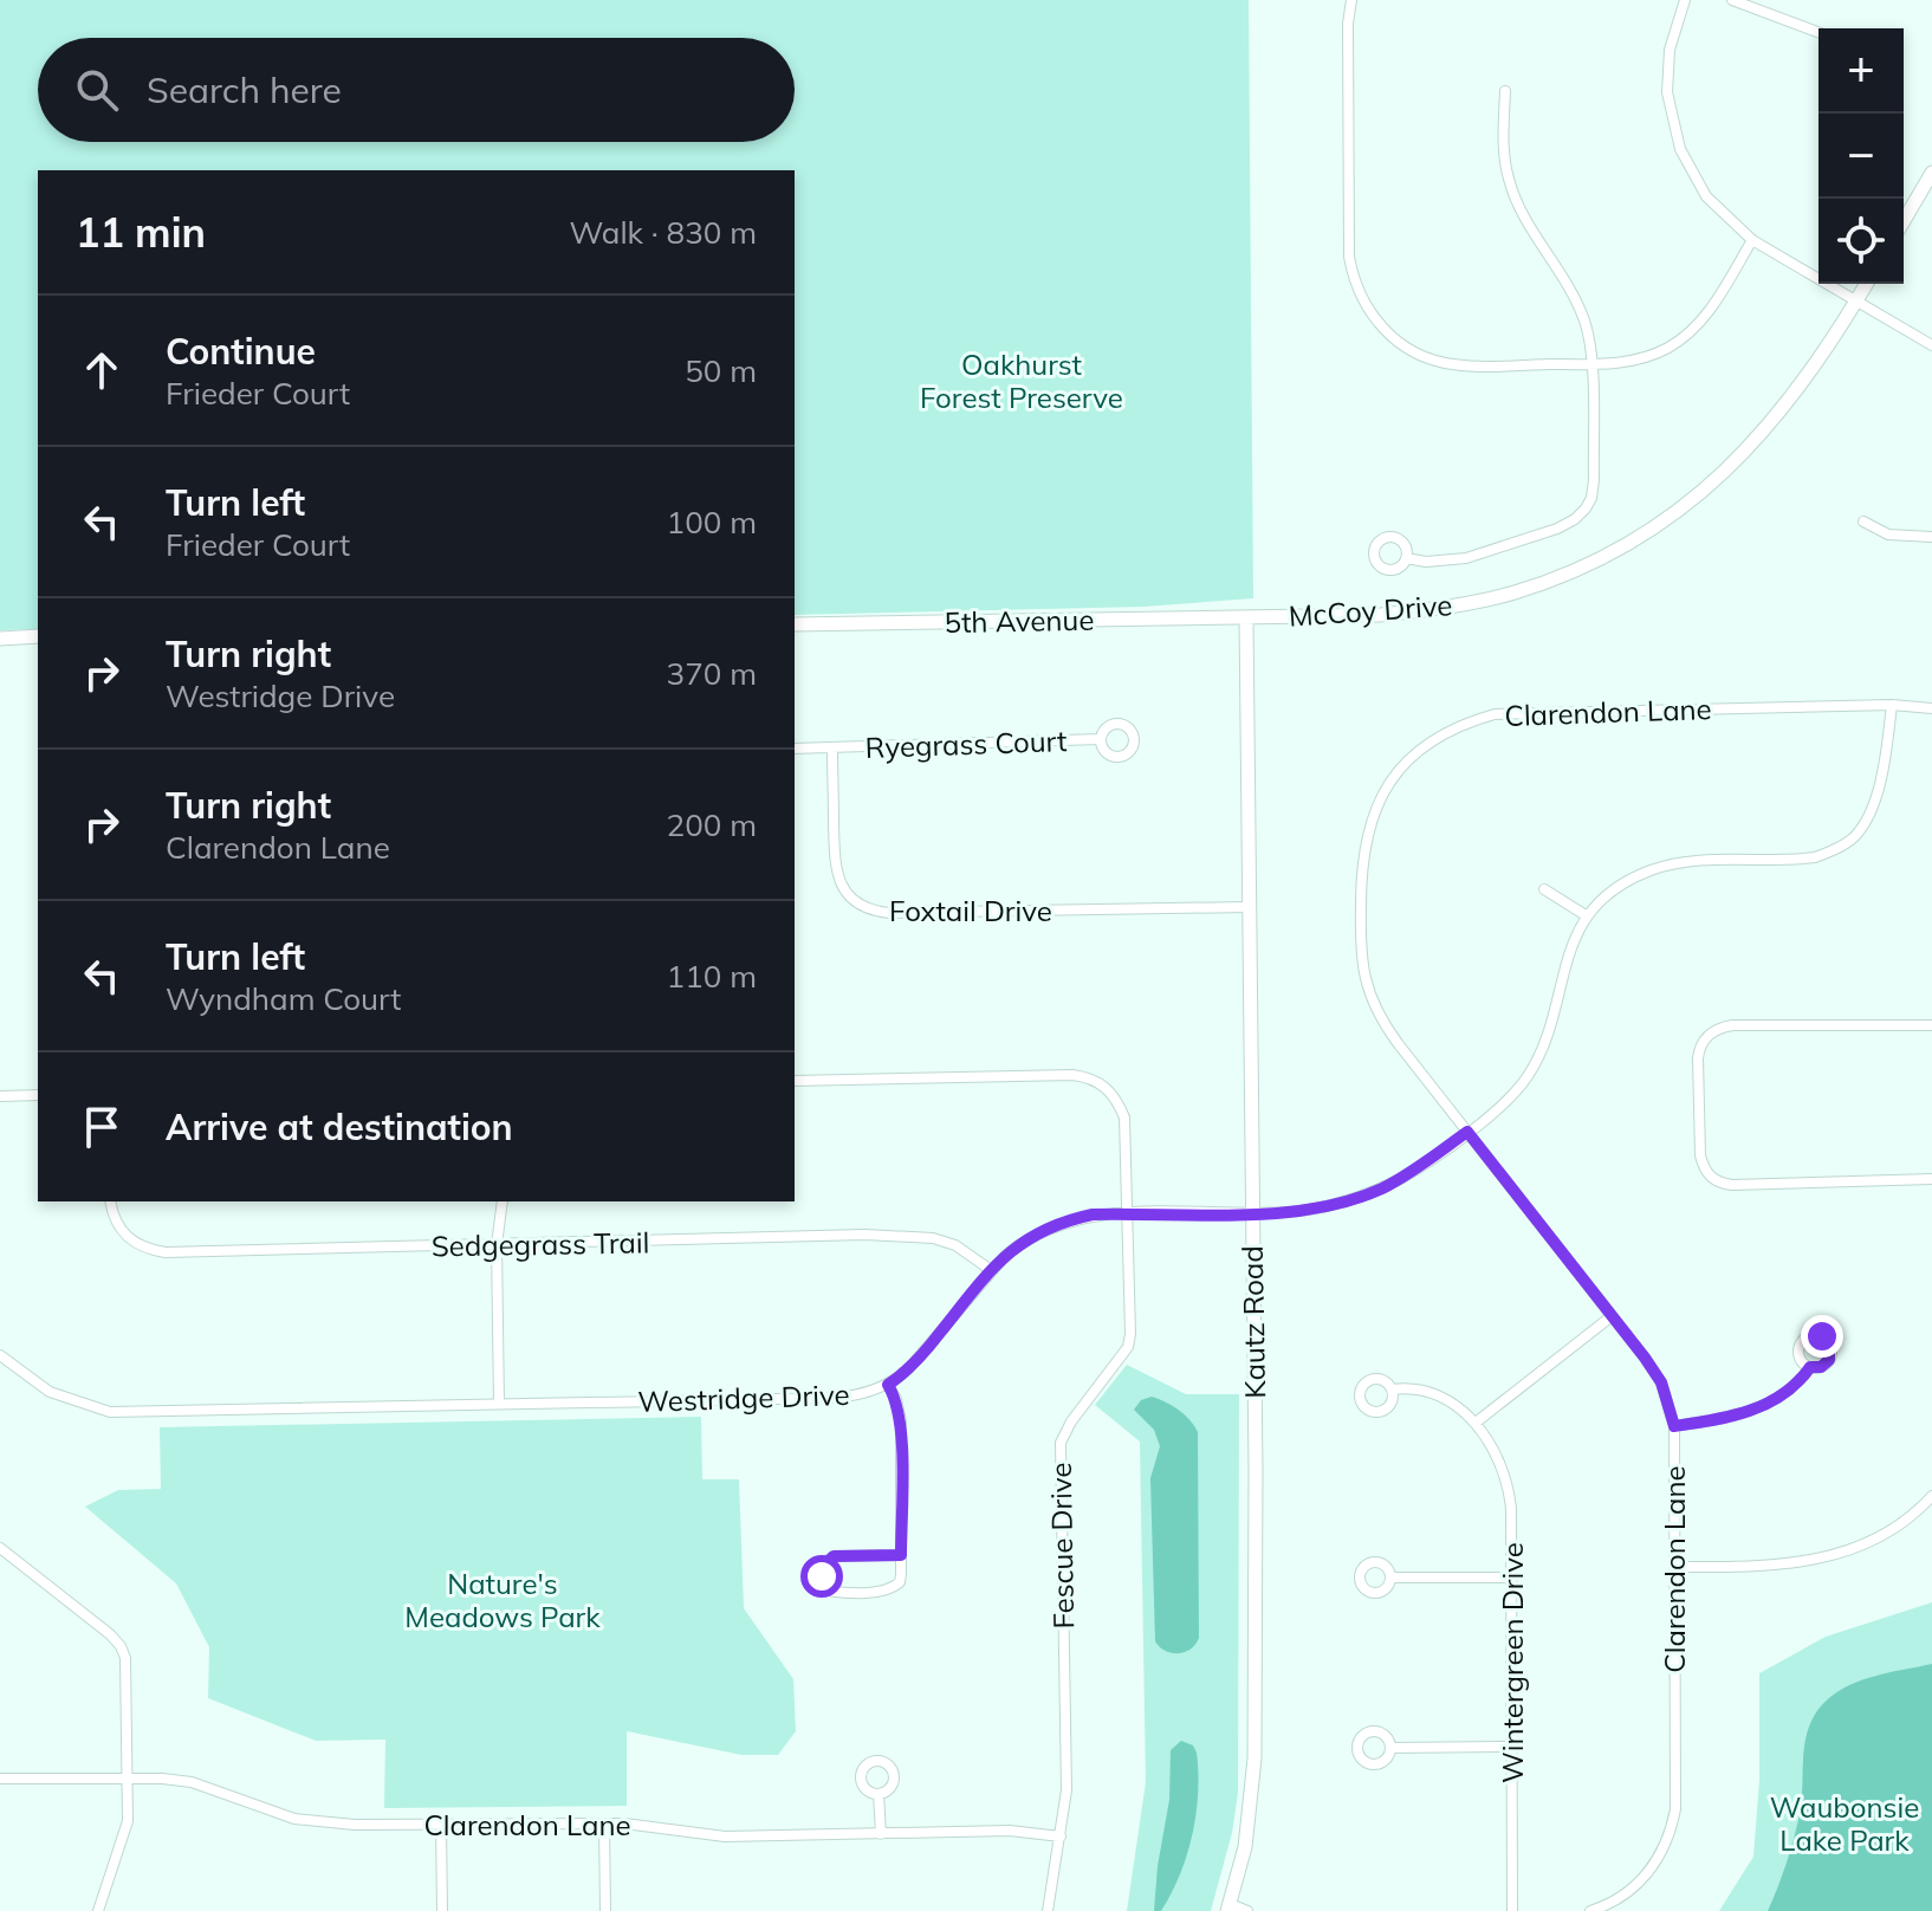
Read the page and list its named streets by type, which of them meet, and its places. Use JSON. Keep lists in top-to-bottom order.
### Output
{
  "streets": {
    "street": [
      "McCoy Drive",
      "5th Avenue",
      "Clarendon Lane",
      "Ryegrass Court",
      "Foxtail Drive",
      "Sedgegrass Trail",
      "Kautz Road",
      "Westridge Drive",
      "Fescue Drive",
      "Wintergreen Drive"
    ]
  },
  "crossings": [
    ["McCoy Drive", "5th Avenue"],
    ["McCoy Drive", "Kautz Road"],
    ["5th Avenue", "Kautz Road"],
    ["Clarendon Lane", "Westridge Drive"],
    ["Clarendon Lane", "Fescue Drive"],
    ["Ryegrass Court", "Foxtail Drive"],
    ["Foxtail Drive", "Kautz Road"],
    ["Sedgegrass Trail", "Westridge Drive"],
    ["Kautz Road", "Westridge Drive"],
    ["Westridge Drive", "Fescue Drive"]
  ],
  "parks": ["Oakhurst Forest Preserve", "Nature's Meadows Park", "Waubonsie Lake Park"],
  "page": {
    "map_buttons": ["+", "−"],
    "search": "Search here",
    "heading": ["11 min", "Walk · 830 m"],
    "list": [
      ["Continue", "Frieder Court", "50 m"],
      ["Turn left", "Frieder Court", "100 m"],
      ["Turn right", "Westridge Drive", "370 m"],
      ["Turn right", "Clarendon Lane", "200 m"],
      ["Turn left", "Wyndham Court", "110 m"],
      "Arrive at destination"
    ]
  }
}
